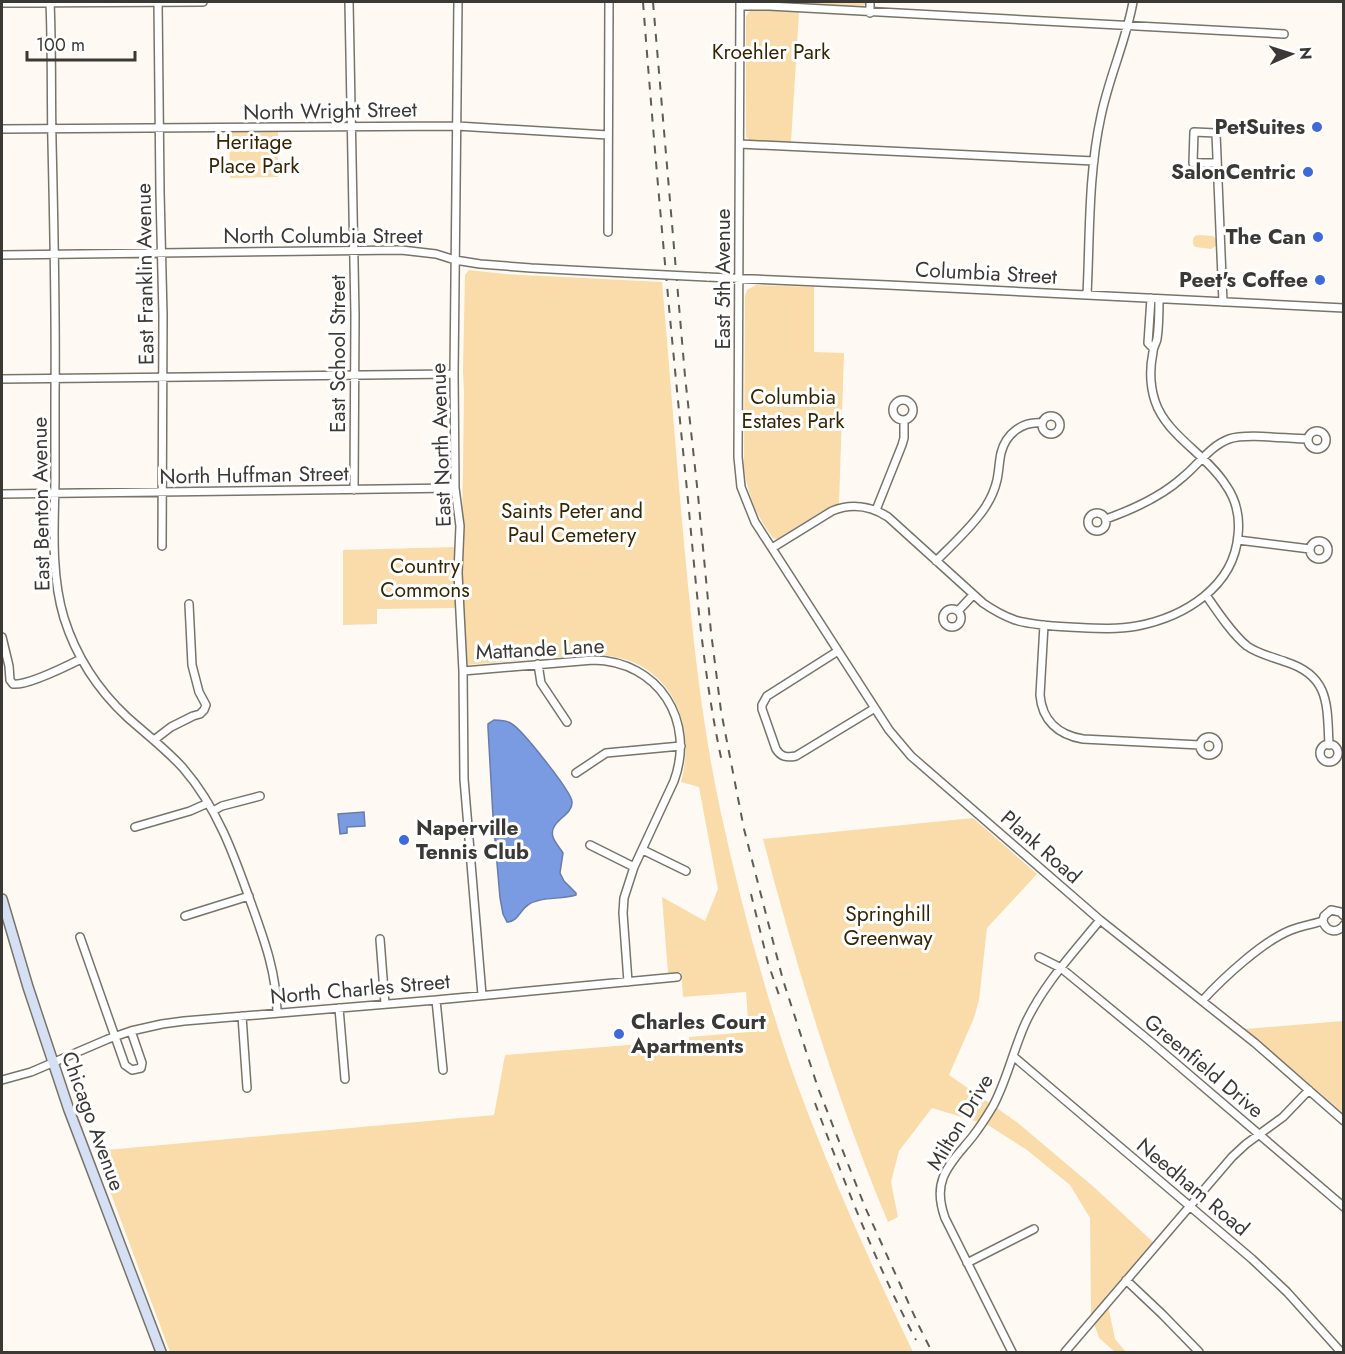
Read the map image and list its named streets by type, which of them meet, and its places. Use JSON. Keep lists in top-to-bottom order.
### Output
{
  "streets": {
    "main road": ["Chicago Avenue"],
    "street": [
      "North Wright Street",
      "North Columbia Street",
      "Columbia Street",
      "East Franklin Avenue",
      "East 5th Avenue",
      "East School Street",
      "East North Avenue",
      "North Huffman Street",
      "East Benton Avenue",
      "Mattande Lane",
      "Plank Road",
      "North Charles Street",
      "Greenfield Drive",
      "Milton Drive",
      "Needham Road"
    ]
  },
  "crossings": [
    ["North Wright Street", "East Franklin Avenue"],
    ["North Wright Street", "East School Street"],
    ["North Wright Street", "East North Avenue"],
    ["North Wright Street", "East Benton Avenue"],
    ["North Columbia Street", "Columbia Street"],
    ["North Columbia Street", "East Franklin Avenue"],
    ["North Columbia Street", "East School Street"],
    ["North Columbia Street", "East North Avenue"],
    ["North Columbia Street", "East Benton Avenue"],
    ["Columbia Street", "East 5th Avenue"],
    ["East Franklin Avenue", "North Huffman Street"],
    ["East 5th Avenue", "Plank Road"],
    ["East School Street", "North Huffman Street"],
    ["East North Avenue", "North Huffman Street"],
    ["East North Avenue", "Mattande Lane"],
    ["East North Avenue", "North Charles Street"],
    ["North Huffman Street", "East Benton Avenue"],
    ["East Benton Avenue", "North Charles Street"],
    ["Mattande Lane", "North Charles Street"],
    ["Plank Road", "Milton Drive"],
    ["North Charles Street", "Chicago Avenue"],
    ["Greenfield Drive", "Milton Drive"],
    ["Milton Drive", "Needham Road"]
  ],
  "parks": [
    "Kroehler Park",
    "Heritage Place Park",
    "Columbia Estates Park",
    "Saints Peter and Paul Cemetery",
    "Country Commons",
    "Springhill Greenway"
  ],
  "places": [
    "PetSuites",
    "SalonCentric",
    "The Can",
    "Peet's Coffee",
    "Naperville Tennis Club",
    "Charles Court Apartments"
  ],
  "scale_bar": "100 m",
  "north": "right"
}
